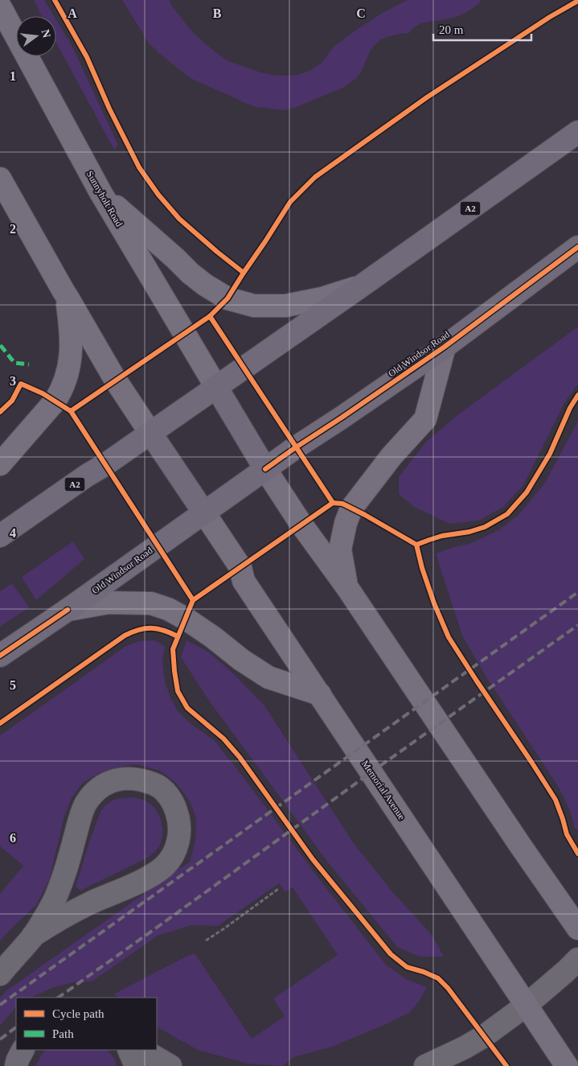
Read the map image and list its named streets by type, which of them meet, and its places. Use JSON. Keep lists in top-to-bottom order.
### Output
{
  "streets": {
    "highway": ["A2", "Old Windsor Road"],
    "main road": ["Sunnyholt Road", "Memorial Avenue"]
  },
  "crossings": [
    ["Sunnyholt Road", "A2"],
    ["Old Windsor Road", "Memorial Avenue"]
  ],
  "legend": ["Cycle path", "Path"],
  "scale_bar": "20 m",
  "north": "right",
  "grid": {
    "columns": ["A", "B", "C"],
    "rows": [
      "1",
      "2",
      "3",
      "4",
      "5",
      "6"
    ]
  }
}
